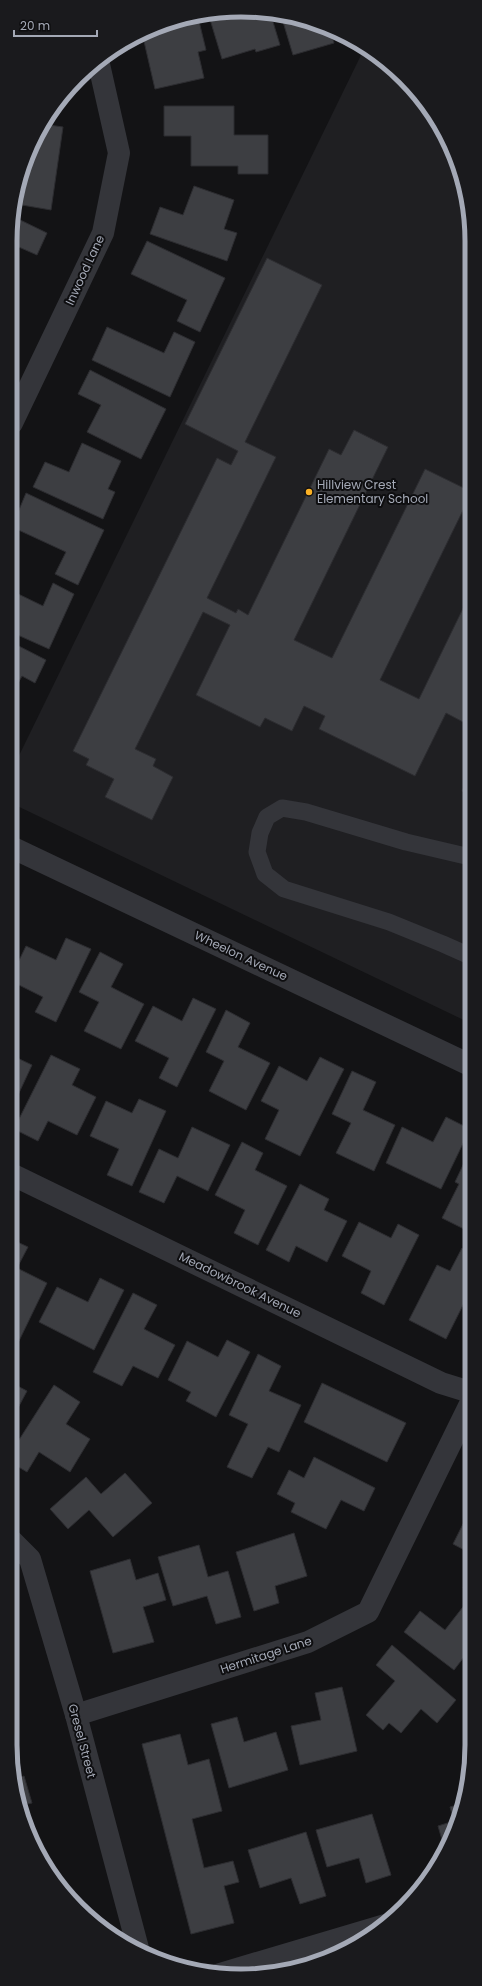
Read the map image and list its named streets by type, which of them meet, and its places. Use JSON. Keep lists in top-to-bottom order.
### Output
{
  "streets": {
    "street": [
      "Inwood Lane",
      "Wheelon Avenue",
      "Meadowbrook Avenue",
      "Hermitage Lane",
      "Gresel Street"
    ]
  },
  "crossings": [
    ["Hermitage Lane", "Gresel Street"]
  ],
  "places": ["Hillview Crest Elementary School"],
  "scale_bar": "20 m"
}
